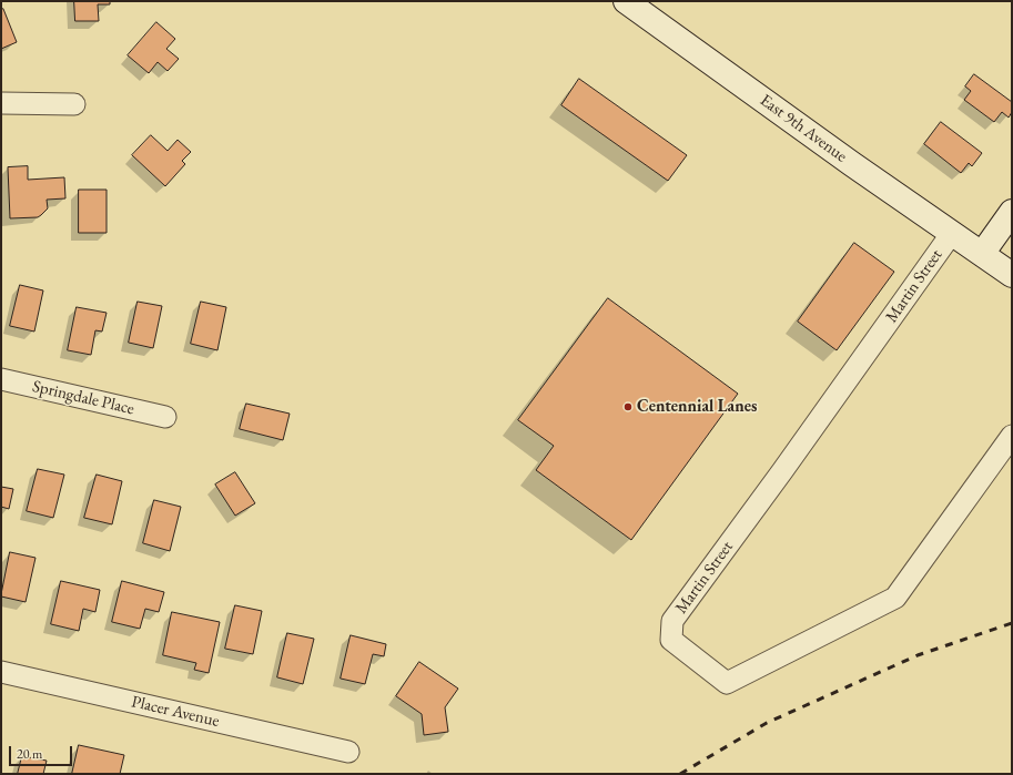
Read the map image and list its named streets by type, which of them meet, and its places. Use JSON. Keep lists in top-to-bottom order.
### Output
{
  "streets": {
    "main road": ["East 9th Avenue"],
    "street": ["Martin Street", "Springdale Place", "Placer Avenue"]
  },
  "crossings": [
    ["East 9th Avenue", "Martin Street"]
  ],
  "places": ["Centennial Lanes"],
  "scale_bar": "20 m"
}
